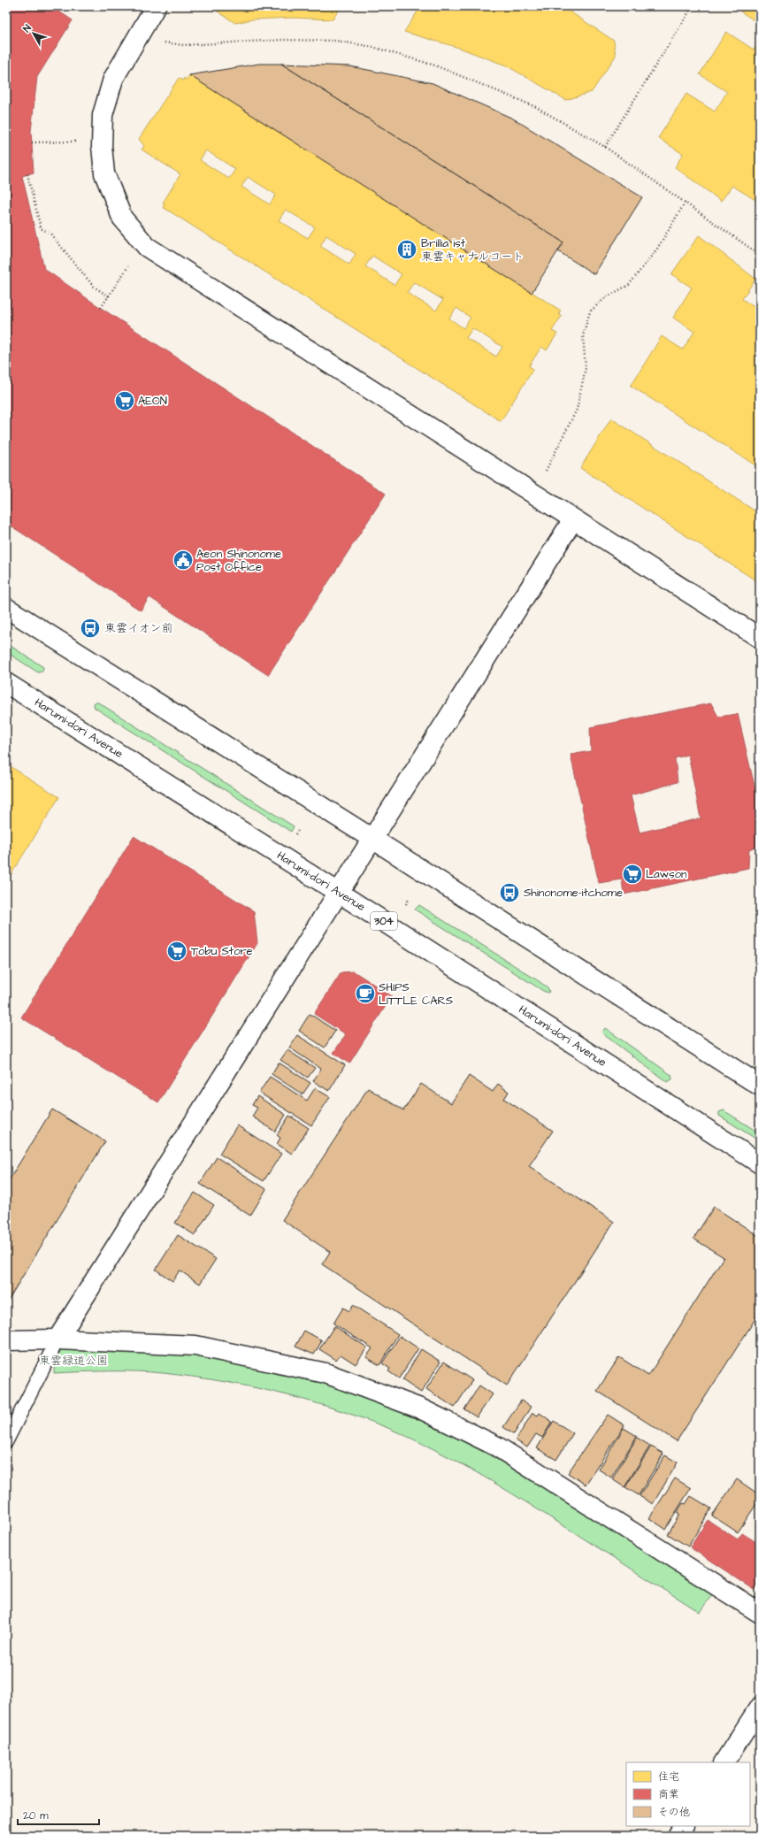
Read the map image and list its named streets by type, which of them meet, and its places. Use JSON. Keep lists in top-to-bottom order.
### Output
{
  "streets": {
    "street": ["Harumi-dori Avenue", "304"]
  },
  "parks": ["東雲緑道公園"],
  "places": {
    "building": ["Brillia ist 東雲キャナルコート"],
    "supermarket": ["AEON", "Lawson", "Tobu Store"],
    "public building": ["Aeon Shinonome Post Office"],
    "bus stop": ["東雲イオン前", "Shinonome-itchome"],
    "cafe": ["SHIPS LITTLE CARS"]
  },
  "legend": ["住宅", "商業", "その他"],
  "scale_bar": "20 m",
  "north": "top left"
}
